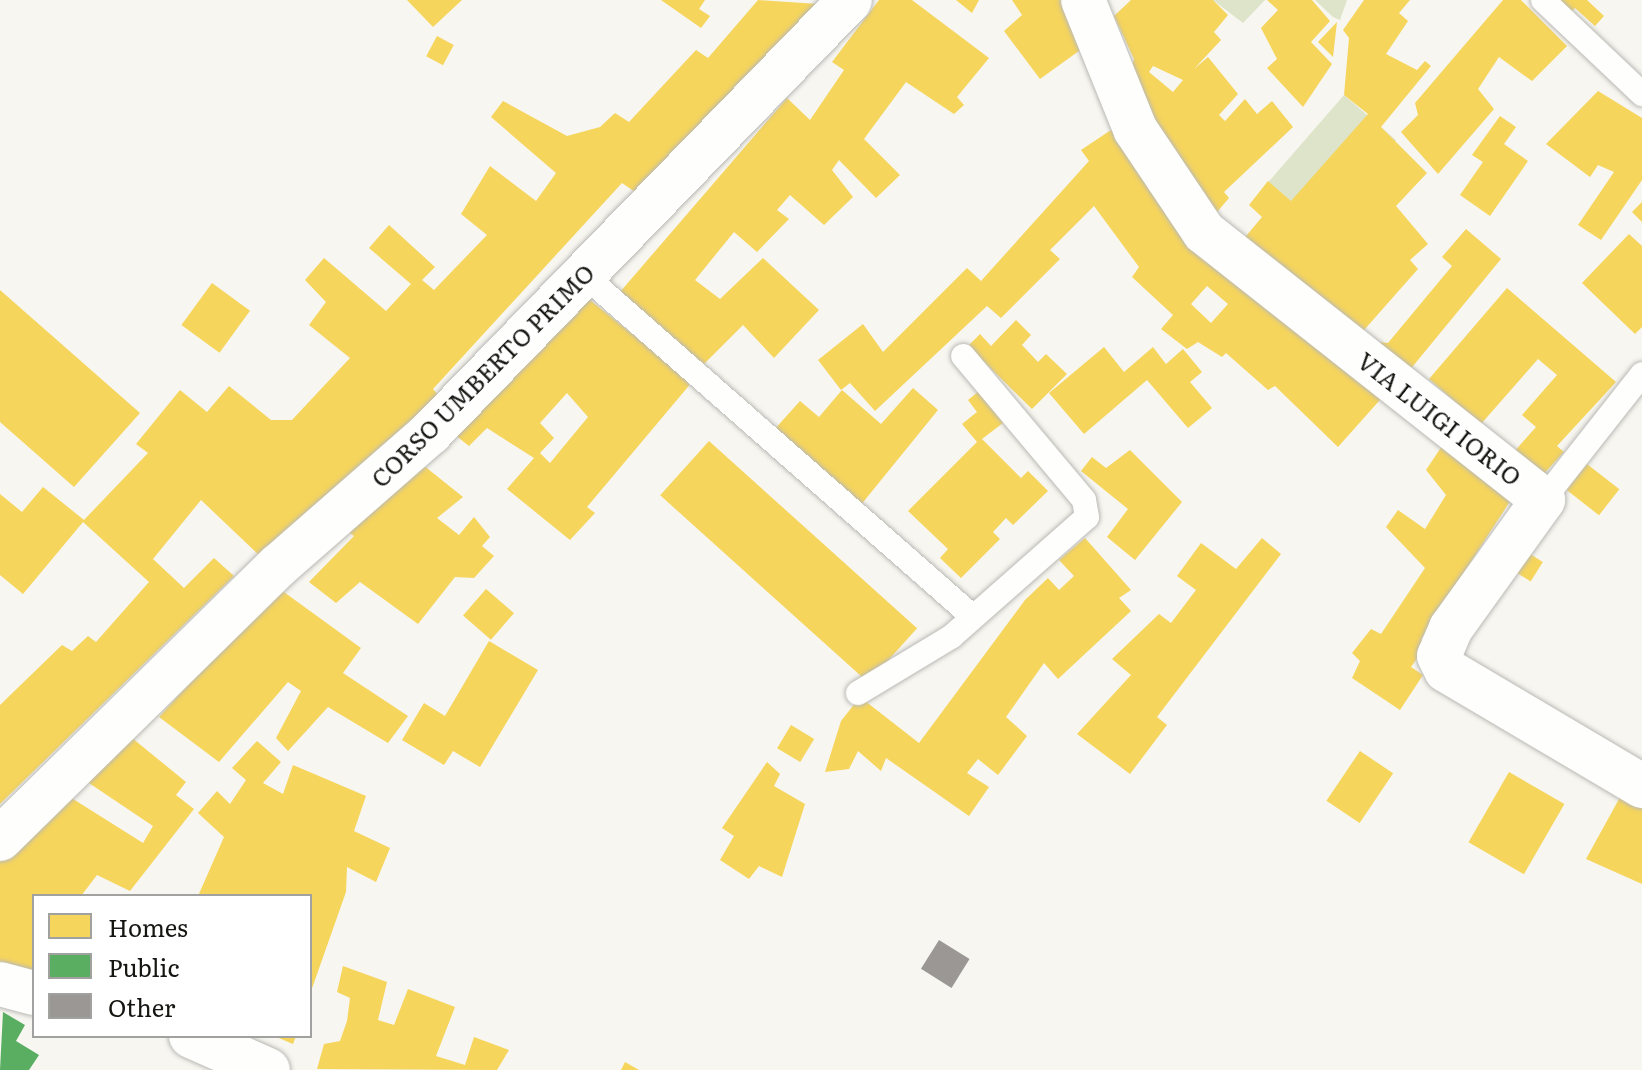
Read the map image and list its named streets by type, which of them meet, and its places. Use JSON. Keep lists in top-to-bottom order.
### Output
{
  "streets": {
    "street": ["CORSO UMBERTO PRIMO", "VIA LUIGI IORIO"]
  },
  "legend": ["Homes", "Public", "Other"]
}
